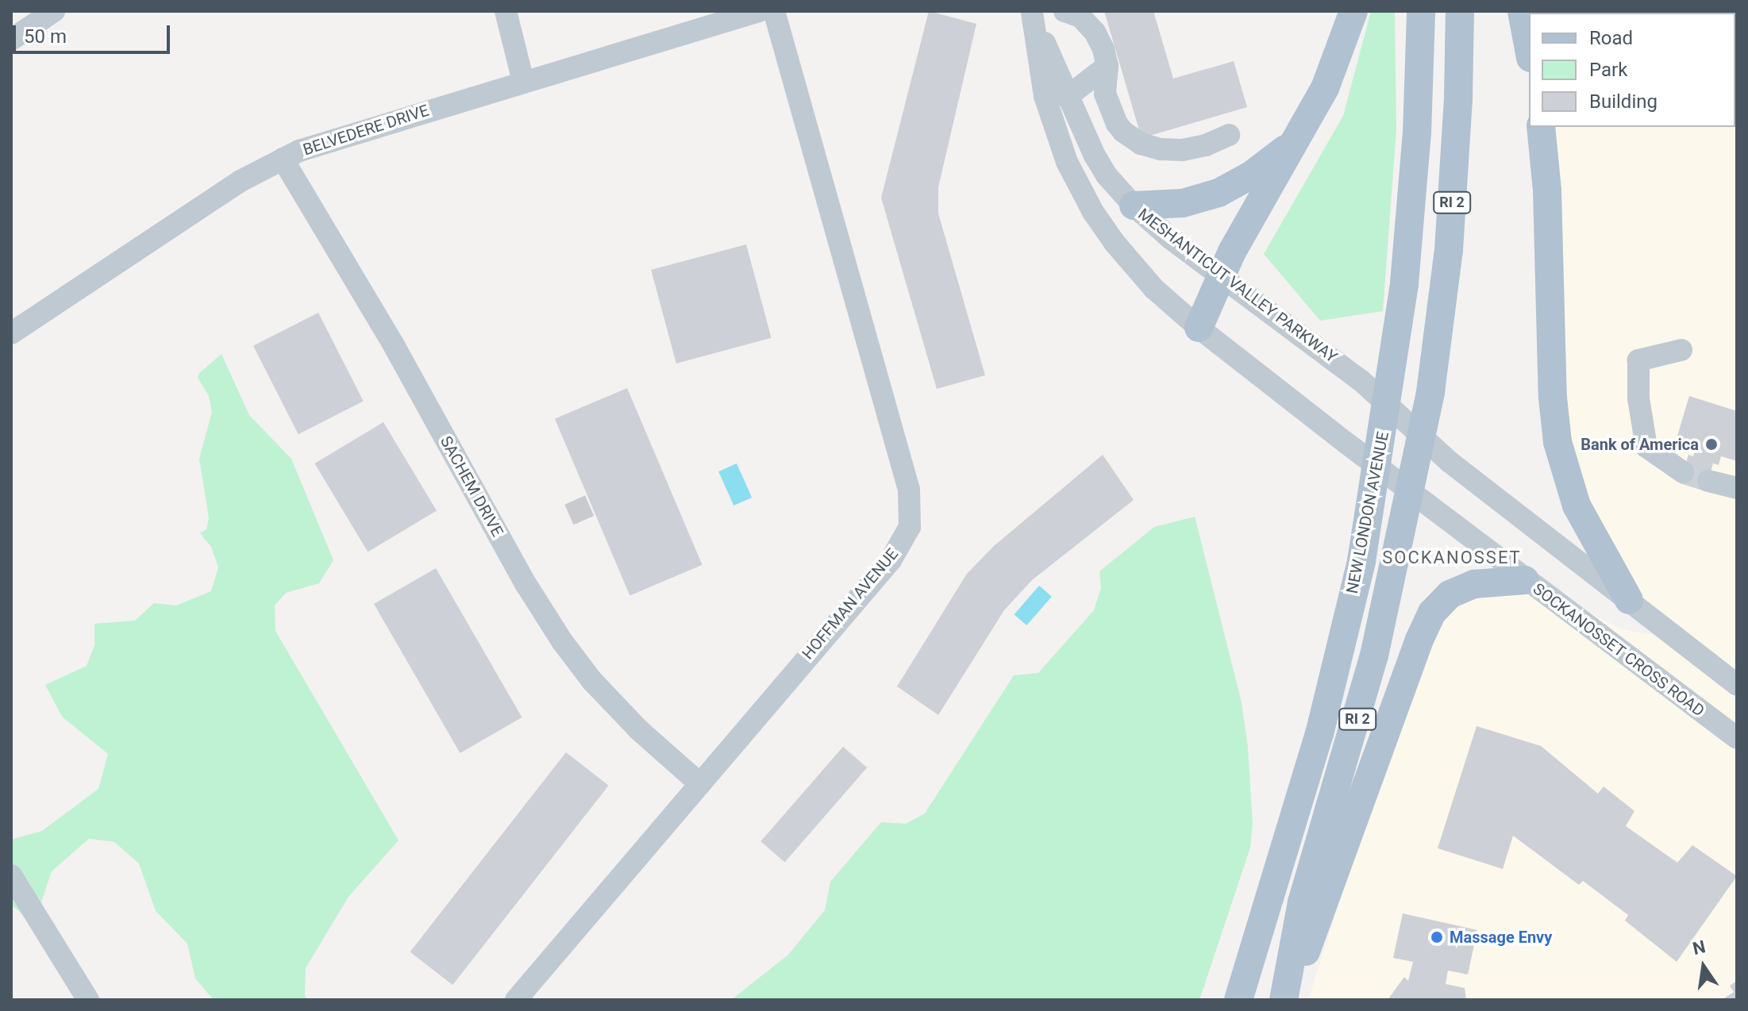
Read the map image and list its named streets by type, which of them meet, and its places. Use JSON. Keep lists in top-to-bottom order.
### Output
{
  "streets": {
    "main road": ["RI 2", "NEW LONDON AVENUE"],
    "street": [
      "BELVEDERE DRIVE",
      "MESHANTICUT VALLEY PARKWAY",
      "SACHEM DRIVE",
      "HOFFMAN AVENUE",
      "SOCKANOSSET CROSS ROAD"
    ]
  },
  "crossings": [
    ["BELVEDERE DRIVE", "SACHEM DRIVE"],
    ["RI 2", "MESHANTICUT VALLEY PARKWAY"],
    ["RI 2", "SOCKANOSSET CROSS ROAD"],
    ["MESHANTICUT VALLEY PARKWAY", "NEW LONDON AVENUE"],
    ["MESHANTICUT VALLEY PARKWAY", "SOCKANOSSET CROSS ROAD"],
    ["SACHEM DRIVE", "HOFFMAN AVENUE"]
  ],
  "districts": ["SOCKANOSSET"],
  "places": ["Bank of America", "Massage Envy"],
  "legend": ["Road", "Park", "Building"],
  "scale_bar": "50 m",
  "north": "top"
}
